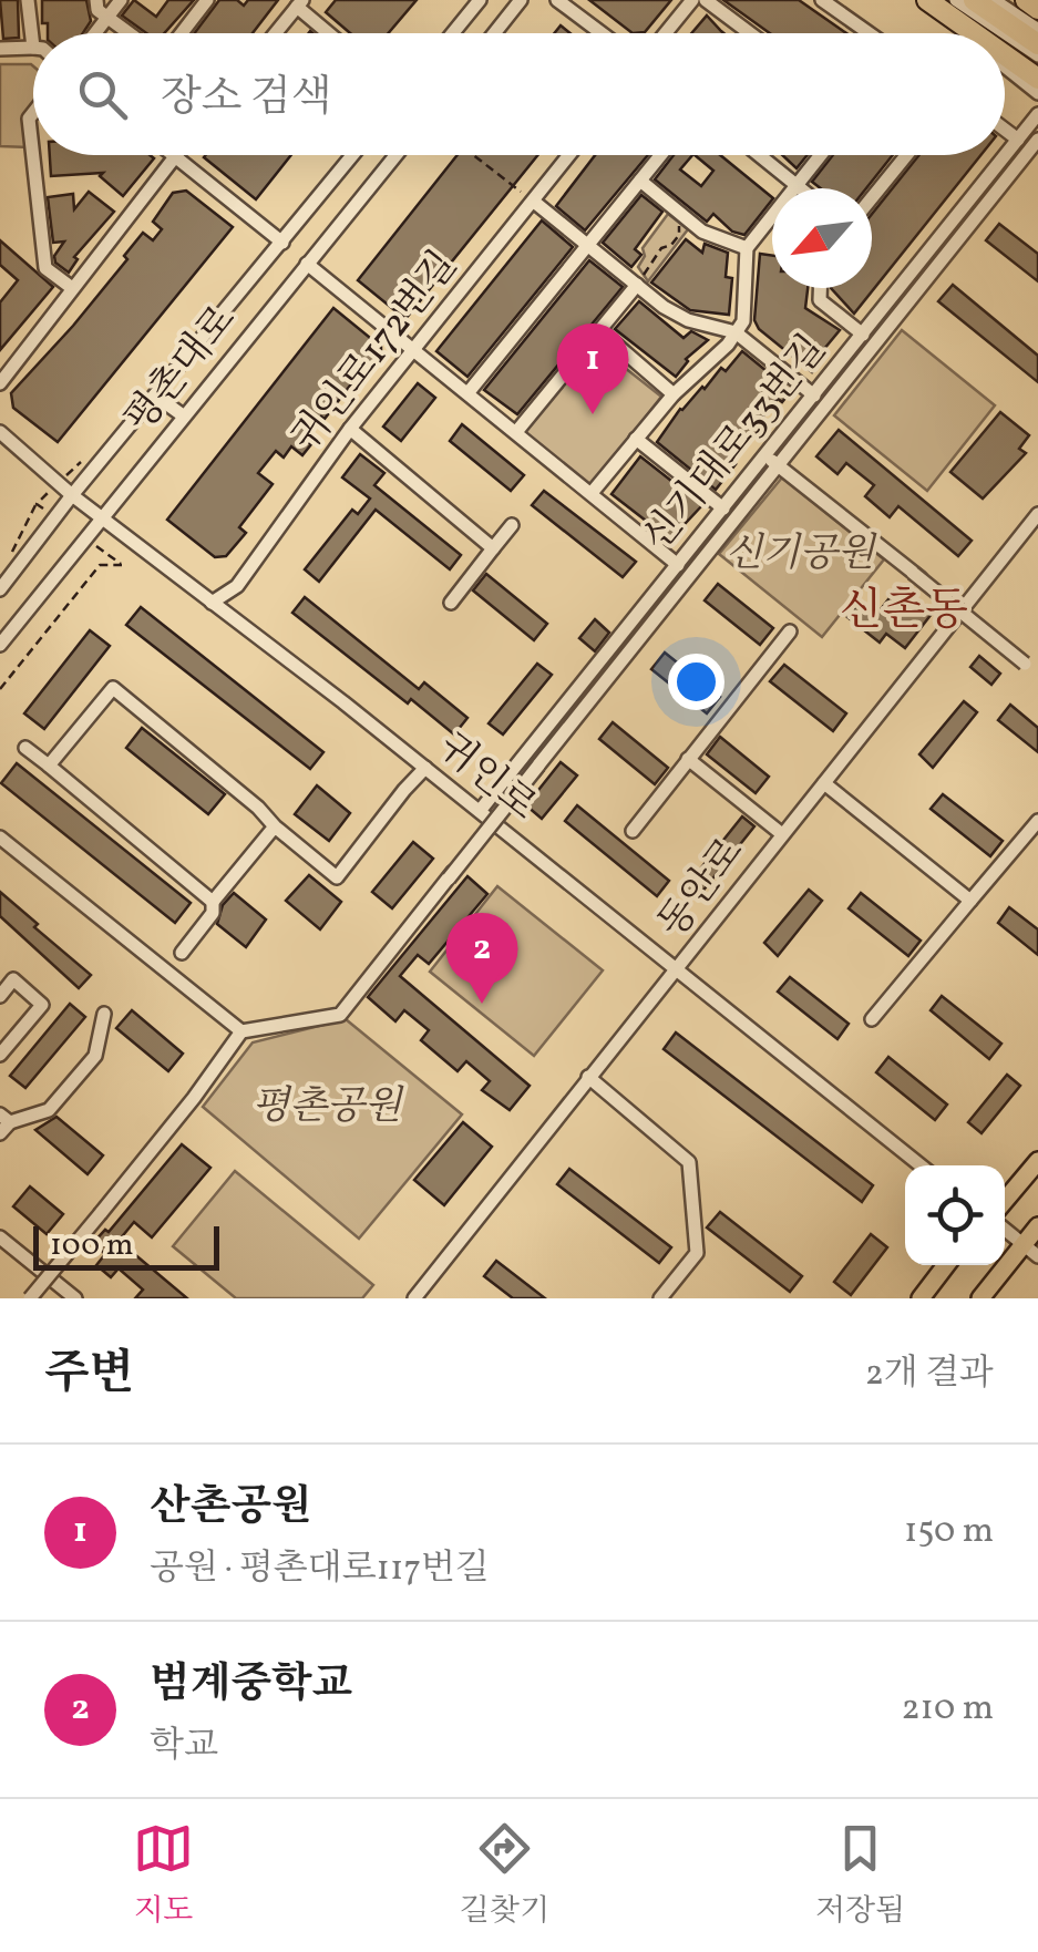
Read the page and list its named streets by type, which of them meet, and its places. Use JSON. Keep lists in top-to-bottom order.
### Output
{
  "streets": {
    "street": [
      "귀인로172번길",
      "평촌대로",
      "신기대로33번길",
      "귀인로",
      "동안로"
    ]
  },
  "crossings": [
    ["귀인로172번길", "귀인로"],
    ["평촌대로", "귀인로"],
    ["신기대로33번길", "귀인로"],
    ["귀인로", "동안로"]
  ],
  "districts": ["신촌동"],
  "parks": ["신기공원", "평촌공원"],
  "scale_bar": "100 m",
  "north": "bottom left",
  "page": {
    "search": "장소 검색",
    "pins": ["1", "2"],
    "scale": "100 m",
    "heading": ["주변", "2개 결과"],
    "list": [
      {
        "mark": "1",
        "name": "산촌공원",
        "note": "공원 · 평촌대로117번길",
        "value": "150 m"
      },
      {
        "mark": "2",
        "name": "범계중학교",
        "note": "학교",
        "value": "210 m"
      }
    ],
    "nav": ["지도", "길찾기", "저장됨"]
  }
}
